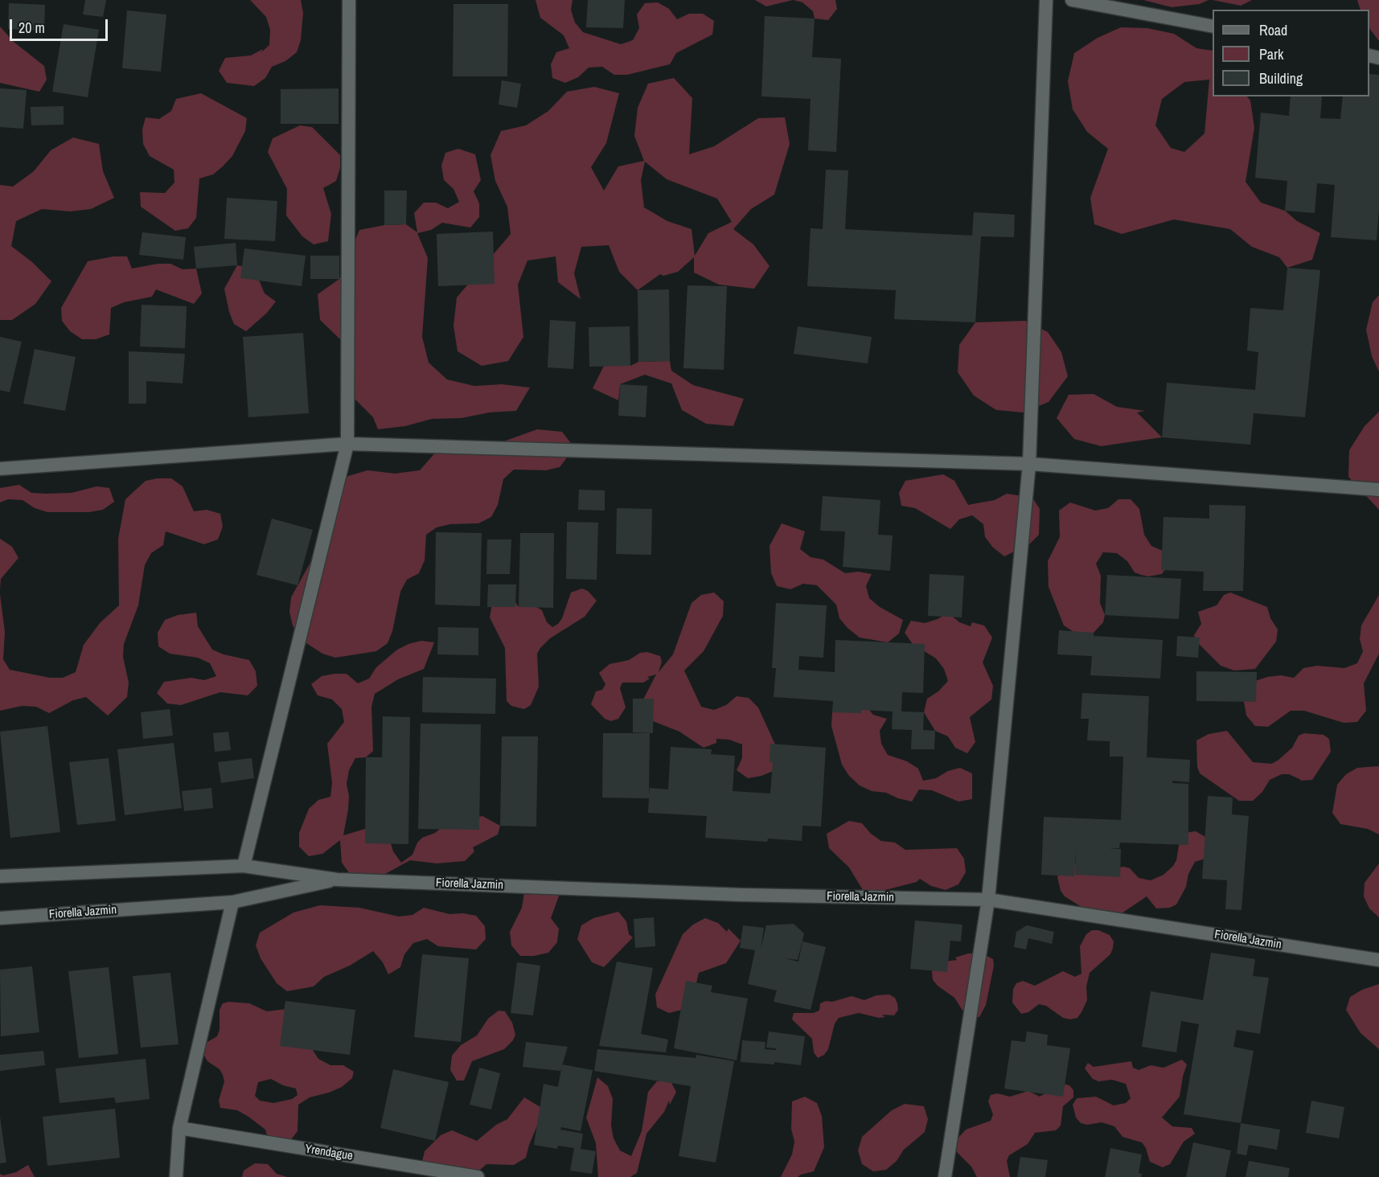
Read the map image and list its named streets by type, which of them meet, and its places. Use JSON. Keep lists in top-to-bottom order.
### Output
{
  "streets": {
    "street": ["Fiorella Jazmin", "Yrendague"]
  },
  "legend": ["Road", "Park", "Building"],
  "scale_bar": "20 m"
}
